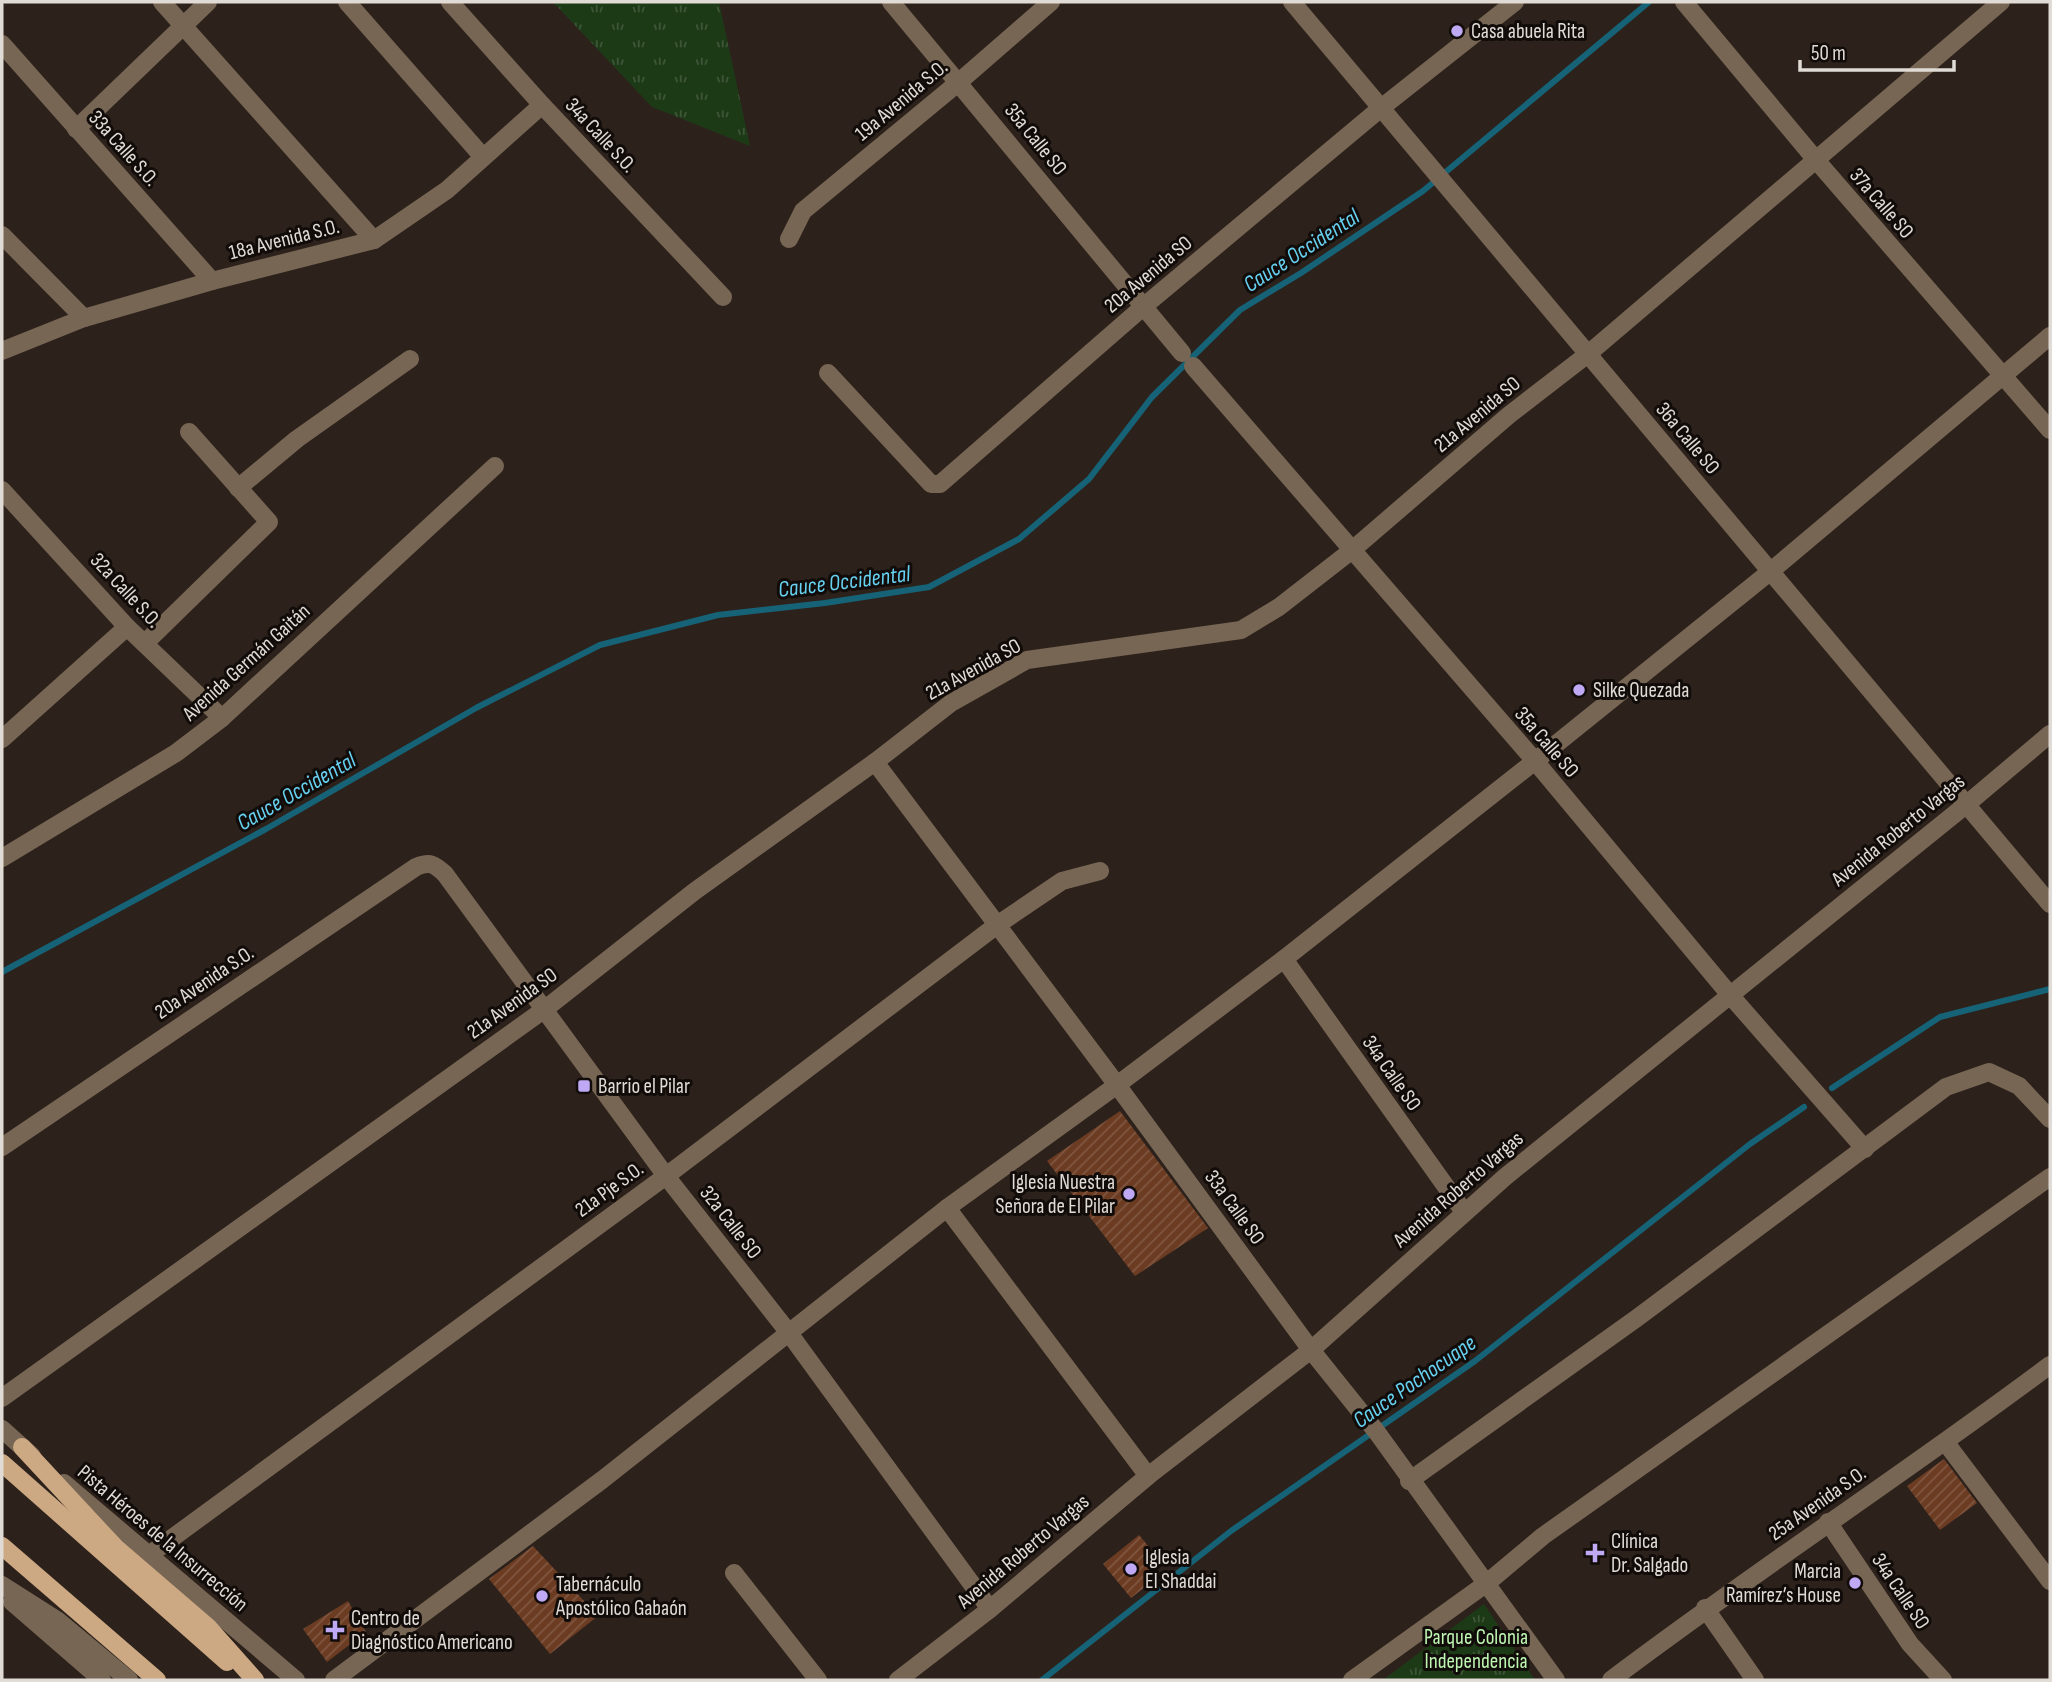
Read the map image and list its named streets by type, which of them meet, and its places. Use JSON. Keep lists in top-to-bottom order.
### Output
{
  "streets": {
    "street": [
      "19a Avenida S.O.",
      "34a Calle S.O.",
      "35a Calle SO",
      "33a Calle S.O.",
      "37a Calle SO",
      "18a Avenida S.O.",
      "20a Avenida SO",
      "21a Avenida SO",
      "36a Calle SO",
      "32a Calle S.O.",
      "Avenida Germán Gaitán",
      "Avenida Roberto Vargas",
      "20a Avenida S.O.",
      "34a Calle SO",
      "21a Pje S.O.",
      "33a Calle SO",
      "32a Calle SO",
      "25a Avenida S.O.",
      "Pista Héroes de la Insurrección"
    ]
  },
  "crossings": [
    ["19a Avenida S.O.", "35a Calle SO"],
    ["34a Calle S.O.", "18a Avenida S.O."],
    ["35a Calle SO", "20a Avenida SO"],
    ["35a Calle SO", "21a Avenida SO"],
    ["35a Calle SO", "Avenida Roberto Vargas"],
    ["33a Calle S.O.", "18a Avenida S.O."],
    ["37a Calle SO", "21a Avenida SO"],
    ["20a Avenida SO", "36a Calle SO"],
    ["21a Avenida SO", "36a Calle SO"],
    ["21a Avenida SO", "33a Calle SO"],
    ["21a Avenida SO", "32a Calle SO"],
    ["36a Calle SO", "Avenida Roberto Vargas"],
    ["32a Calle S.O.", "Avenida Germán Gaitán"],
    ["Avenida Roberto Vargas", "34a Calle SO"],
    ["Avenida Roberto Vargas", "33a Calle SO"],
    ["Avenida Roberto Vargas", "32a Calle SO"],
    ["20a Avenida S.O.", "32a Calle SO"],
    ["34a Calle SO", "25a Avenida S.O."],
    ["21a Pje S.O.", "33a Calle SO"],
    ["21a Pje S.O.", "32a Calle SO"],
    ["21a Pje S.O.", "Pista Héroes de la Insurrección"]
  ],
  "water": ["Cauce Occidental", "Cauce Pochocuape"],
  "parks": ["Parque Colonia Independencia"],
  "places": {
    "other": [
      "Casa abuela Rita",
      "Silke Quezada",
      "Iglesia Nuestra Señora de El Pilar",
      "Iglesia El Shaddai",
      "Marcia Ramírez’s House",
      "Tabernáculo Apostólico Gabaón"
    ],
    "transit": ["Barrio el Pilar"],
    "health": ["Clínica Dr. Salgado", "Centro de Diagnóstico Americano"]
  },
  "scale_bar": "50 m"
}
